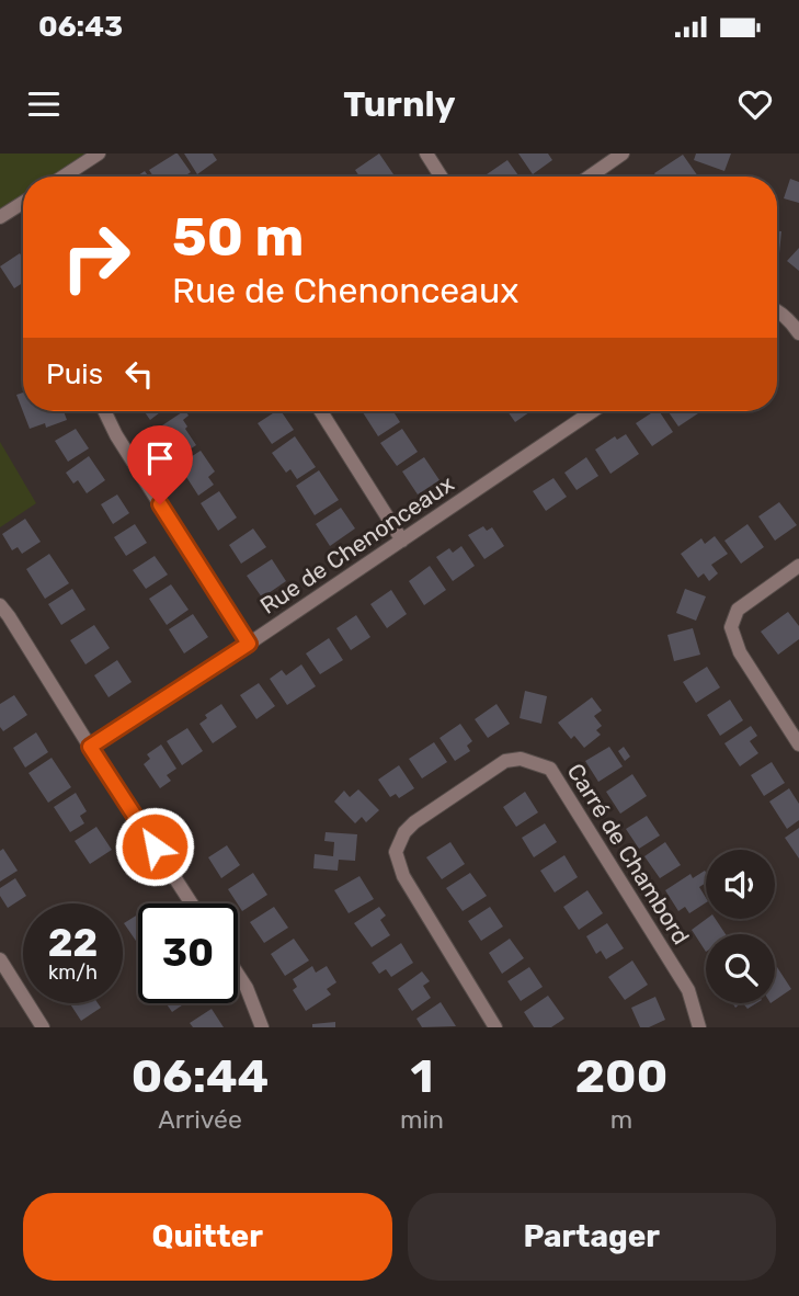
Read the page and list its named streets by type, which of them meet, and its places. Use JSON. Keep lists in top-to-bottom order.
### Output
{
  "streets": {
    "street": ["Rue de Chenonceaux", "Carré de Chambord"]
  },
  "page": {
    "status": "06:43",
    "header": "Turnly",
    "turn": ["50 m", "Rue de Chenonceaux"],
    "then": "Puis",
    "speed": "22 km/h",
    "limit": "30",
    "eta": [
      "06:44",
      "Arrivée",
      "1",
      "min",
      "200",
      "m"
    ],
    "buttons": ["Quitter", "Partager"]
  }
}
